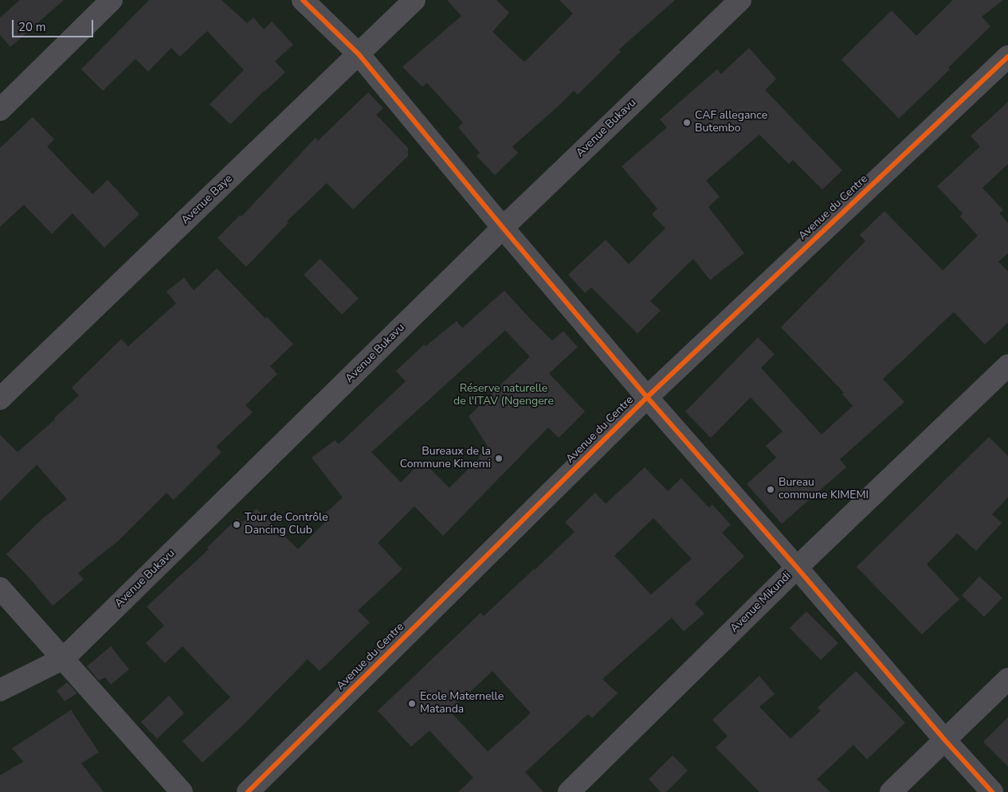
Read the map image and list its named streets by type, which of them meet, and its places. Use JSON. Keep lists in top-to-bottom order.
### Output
{
  "streets": {
    "street": [
      "Avenue Bukavu",
      "Avenue Baye",
      "Avenue du Centre",
      "Avenue Mikundi"
    ]
  },
  "parks": ["Réserve naturelle de l'ITAV (Ngengere"],
  "places": [
    "CAF allegance Butembo",
    "Bureaux de la Commune Kimemi",
    "Bureau commune KIMEMI",
    "Tour de Contrôle Dancing Club",
    "Ecole Maternelle Matanda"
  ],
  "scale_bar": "20 m"
}
